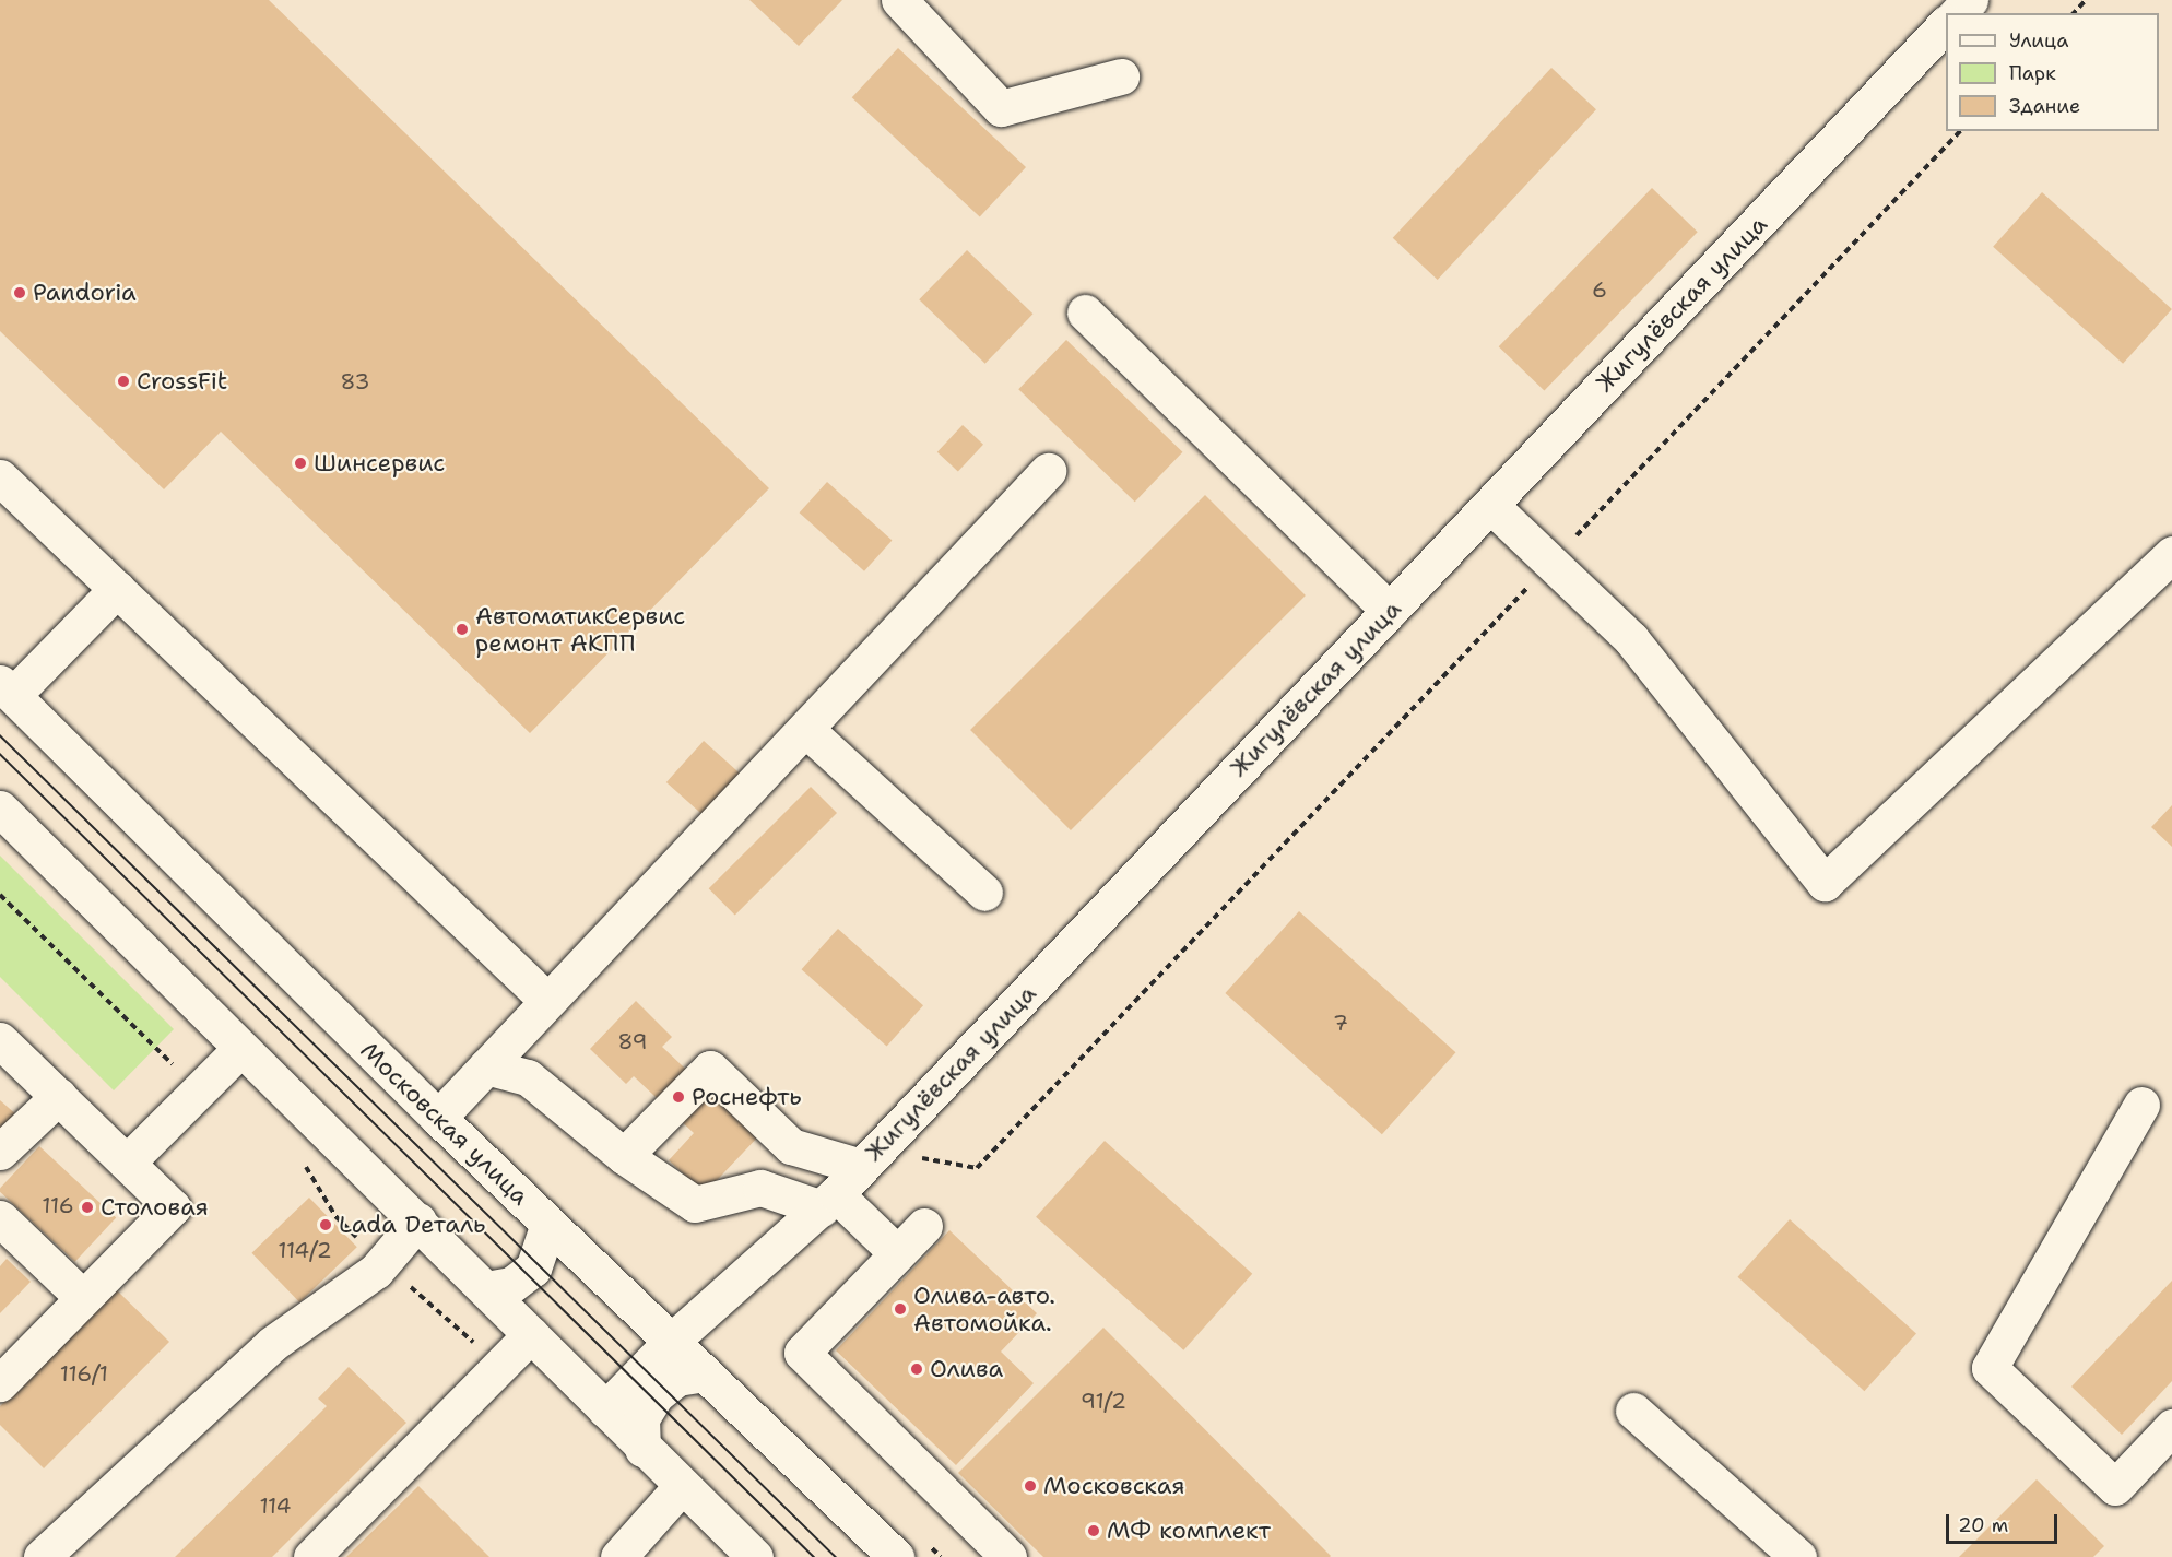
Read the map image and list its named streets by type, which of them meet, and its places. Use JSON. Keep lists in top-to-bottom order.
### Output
{
  "streets": {
    "street": ["Жигулёвская улица", "Московская улица"]
  },
  "crossings": [
    ["Жигулёвская улица", "Московская улица"]
  ],
  "places": [
    "Pandoria",
    "CrossFit",
    "Шинсервис",
    "АвтоматикСервис ремонт АКПП",
    "Роснефть",
    "Столовая",
    "Lada Dеталь",
    "Олива-авто. Автомойка.",
    "Олива",
    "Московская",
    "МФ комплект"
  ],
  "house_numbers": [
    "6",
    "83",
    "7",
    "89",
    "116",
    "114/2",
    "116/1",
    "91/2",
    "114"
  ],
  "legend": ["Улица", "Парк", "Здание"],
  "scale_bar": "20 m"
}
